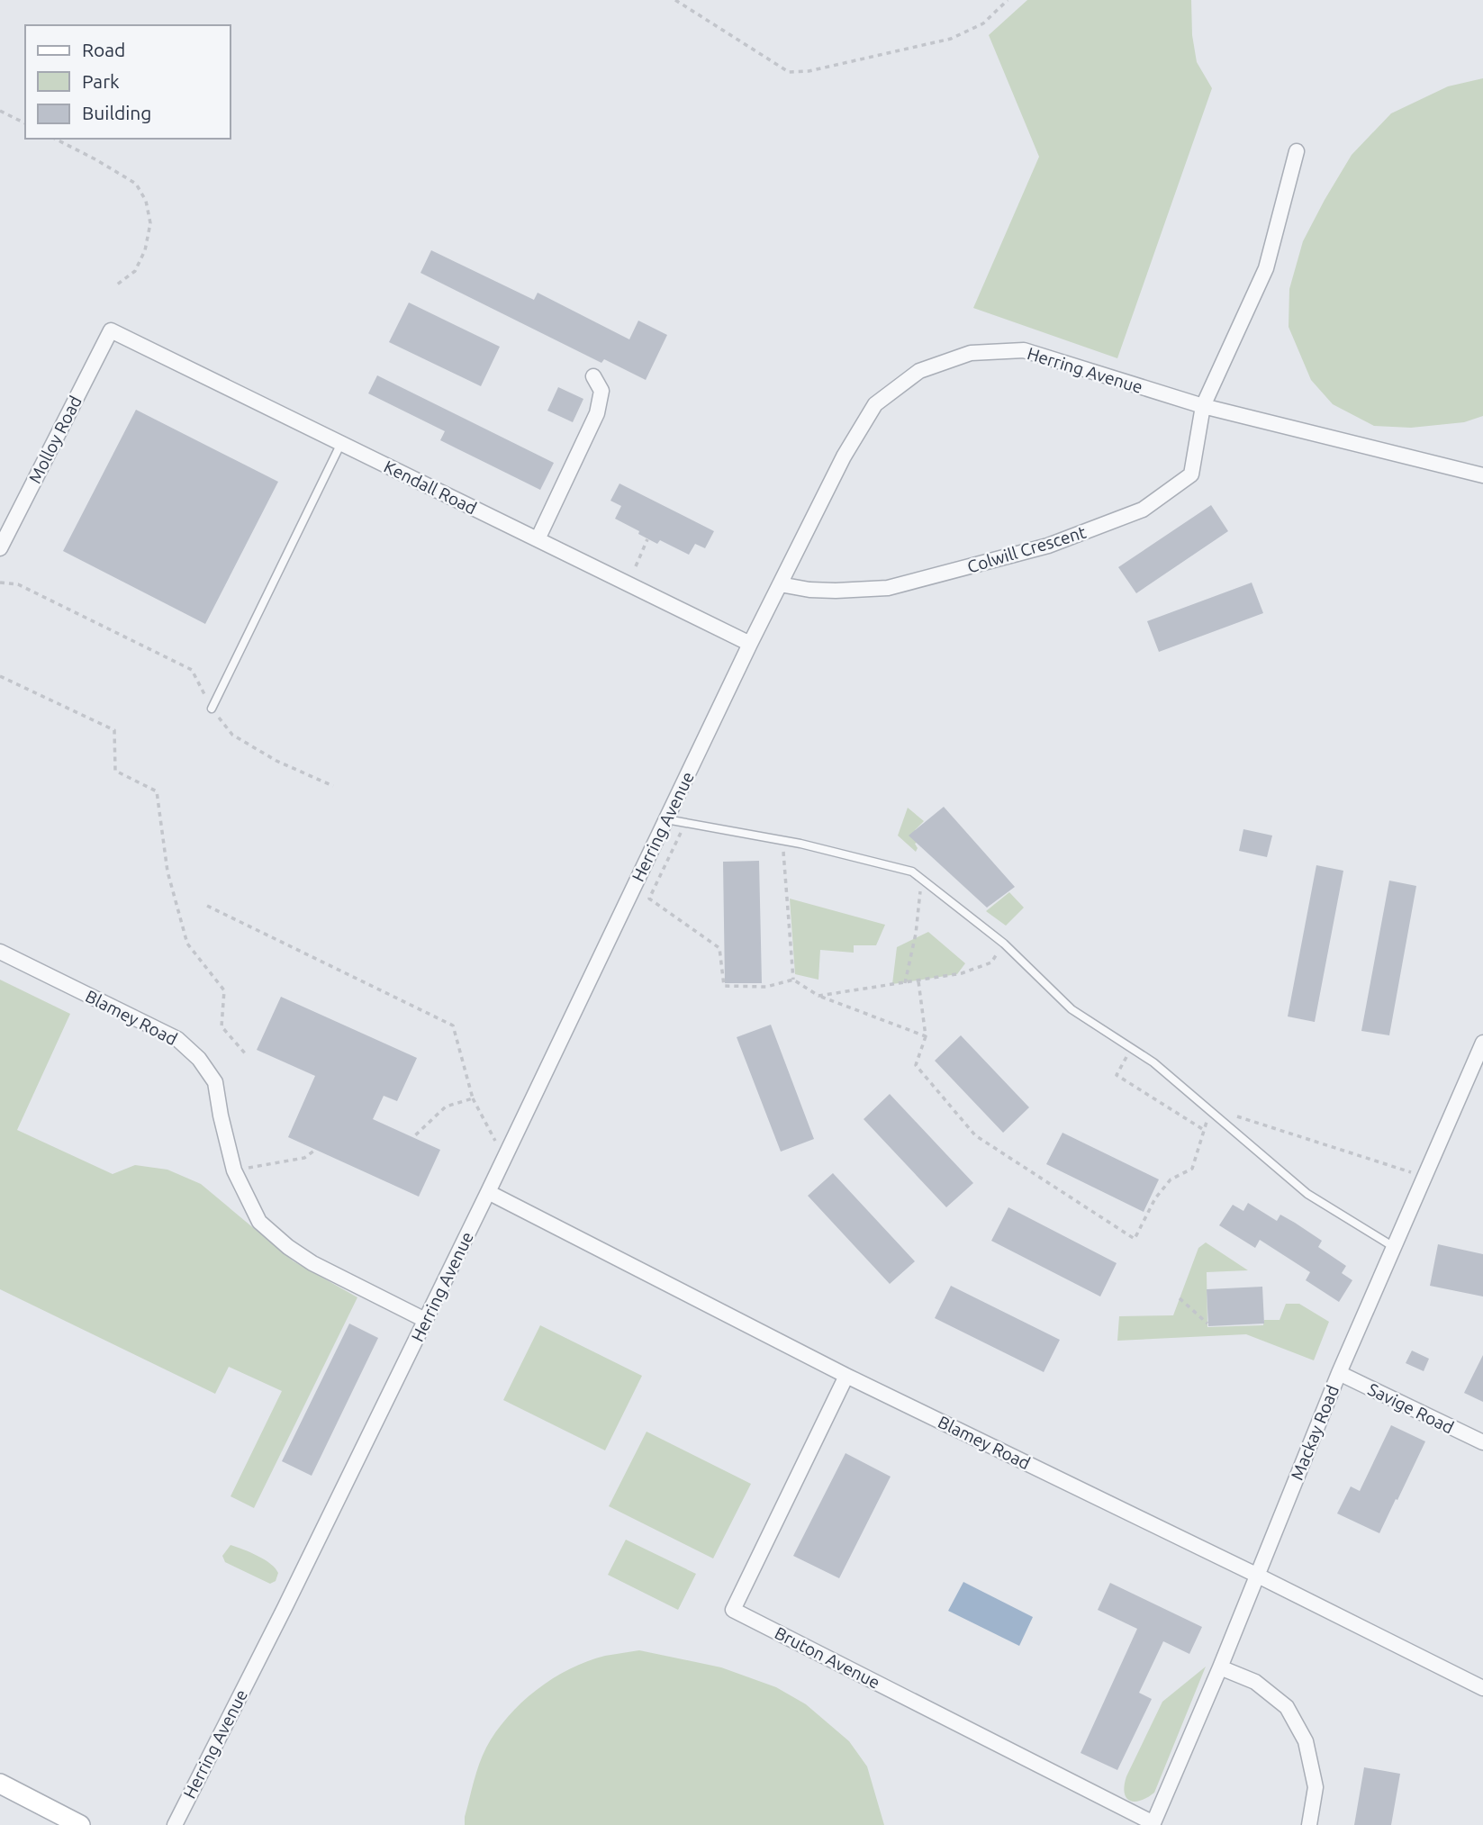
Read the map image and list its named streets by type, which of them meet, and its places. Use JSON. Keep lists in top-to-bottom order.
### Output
{
  "streets": {
    "street": [
      "Herring Avenue",
      "Molloy Road",
      "Kendall Road",
      "Colwill Crescent",
      "Blamey Road",
      "Savige Road",
      "Mackay Road",
      "Bruton Avenue"
    ]
  },
  "crossings": [
    ["Herring Avenue", "Kendall Road"],
    ["Herring Avenue", "Colwill Crescent"],
    ["Herring Avenue", "Blamey Road"],
    ["Molloy Road", "Kendall Road"],
    ["Blamey Road", "Mackay Road"],
    ["Blamey Road", "Bruton Avenue"],
    ["Savige Road", "Mackay Road"],
    ["Mackay Road", "Bruton Avenue"]
  ],
  "legend": ["Road", "Park", "Building"]
}
